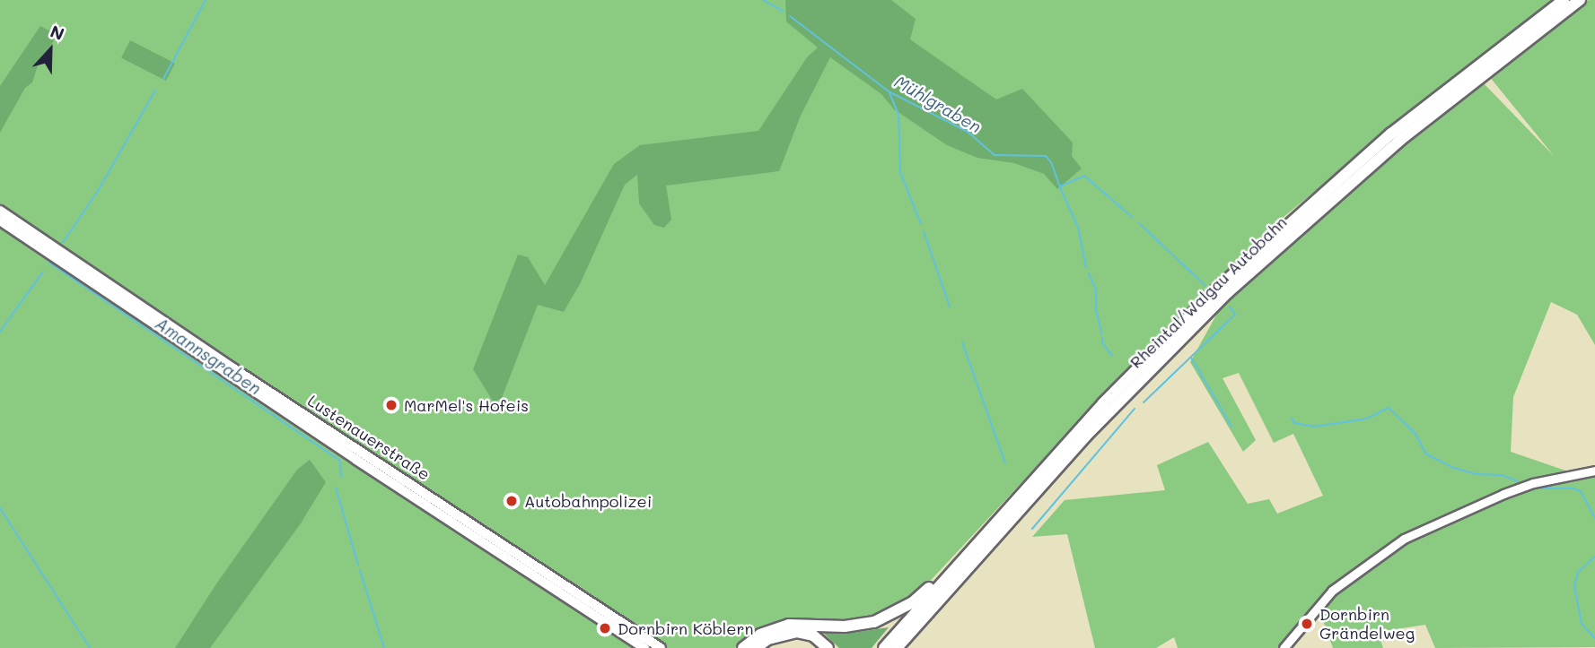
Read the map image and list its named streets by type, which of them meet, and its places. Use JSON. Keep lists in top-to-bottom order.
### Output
{
  "streets": {
    "highway": ["Rheintal/Walgau Autobahn"],
    "main road": ["Lustenauerstraße"]
  },
  "water": ["Mühlgraben", "Amannsgraben"],
  "places": [
    "MarMel's Hofeis",
    "Autobahnpolizei",
    "Dornbirn Grändelweg",
    "Dornbirn Köblern"
  ],
  "north": "top"
}
